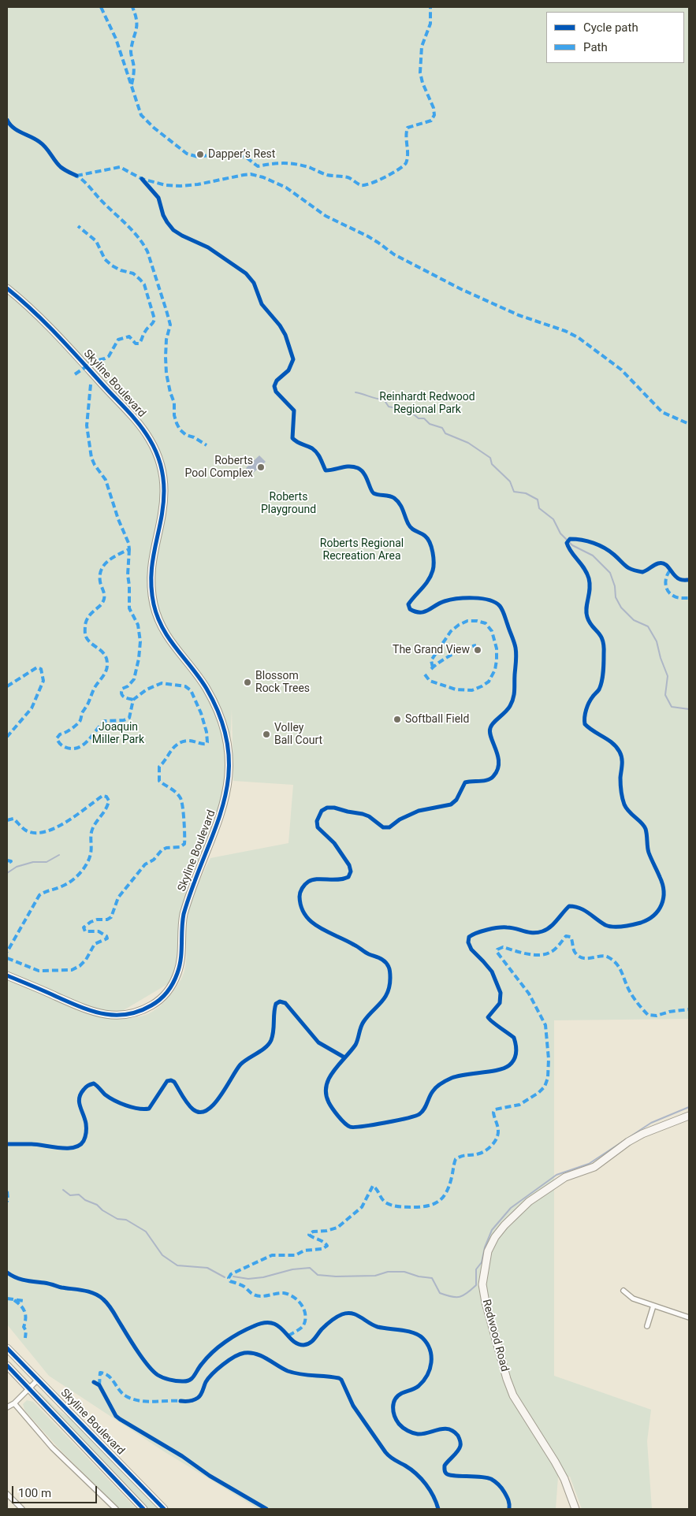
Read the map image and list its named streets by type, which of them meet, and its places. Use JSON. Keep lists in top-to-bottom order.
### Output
{
  "streets": {
    "main road": ["Skyline Boulevard", "Redwood Road"]
  },
  "parks": [
    "Reinhardt Redwood Regional Park",
    "Roberts Playground",
    "Roberts Regional Recreation Area",
    "Joaquin Miller Park"
  ],
  "places": [
    "Dapper’s Rest",
    "Roberts Pool Complex",
    "The Grand View",
    "Blossom Rock Trees",
    "Softball Field",
    "Volley Ball Court"
  ],
  "legend": ["Cycle path", "Path"],
  "scale_bar": "100 m"
}
